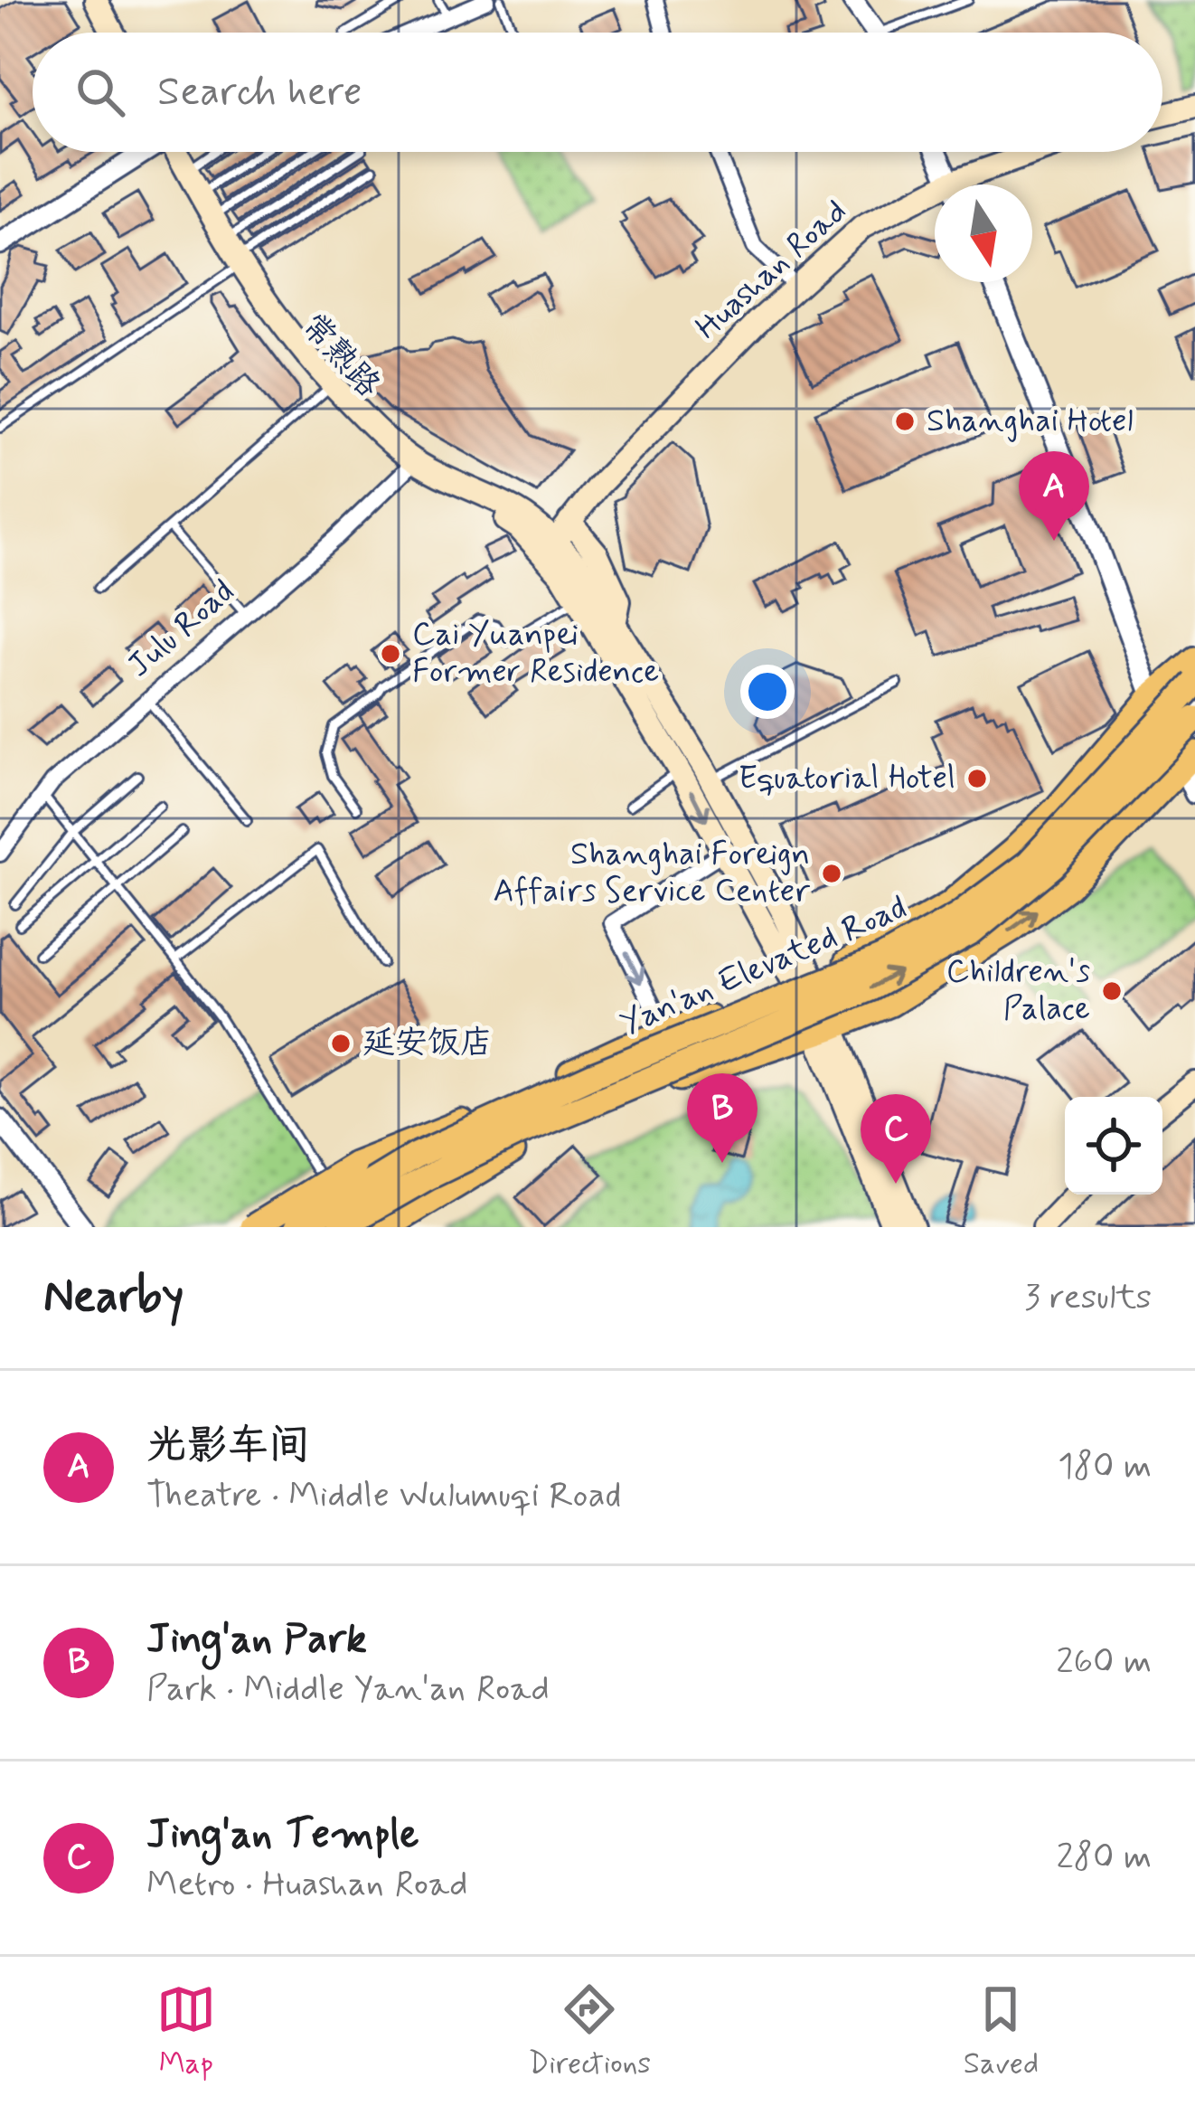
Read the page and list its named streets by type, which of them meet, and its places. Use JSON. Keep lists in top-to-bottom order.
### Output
{
  "streets": {
    "main road": ["Huashan Road", "常熟路", "Yan'an Elevated Road"],
    "street": ["Julu Road"]
  },
  "crossings": [
    ["Huashan Road", "常熟路"],
    ["常熟路", "Julu Road"]
  ],
  "places": [
    "Shanghai Hotel",
    "Cai Yuanpei Former Residence",
    "Equatorial Hotel",
    "Shanghai Foreign Affairs Service Center",
    "Children's Palace",
    "延安饭店"
  ],
  "north": "bottom",
  "page": {
    "search": "Search here",
    "pins": ["A", "B", "C"],
    "heading": ["Nearby", "3 results"],
    "list": [
      {
        "mark": "A",
        "name": "光影车间",
        "note": "Theatre · Middle Wulumuqi Road",
        "value": "180 m"
      },
      {
        "mark": "B",
        "name": "Jing'an Park",
        "note": "Park · Middle Yan'an Road",
        "value": "260 m"
      },
      {
        "mark": "C",
        "name": "Jing'an Temple",
        "note": "Metro · Huashan Road",
        "value": "280 m"
      }
    ],
    "nav": ["Map", "Directions", "Saved"]
  }
}
